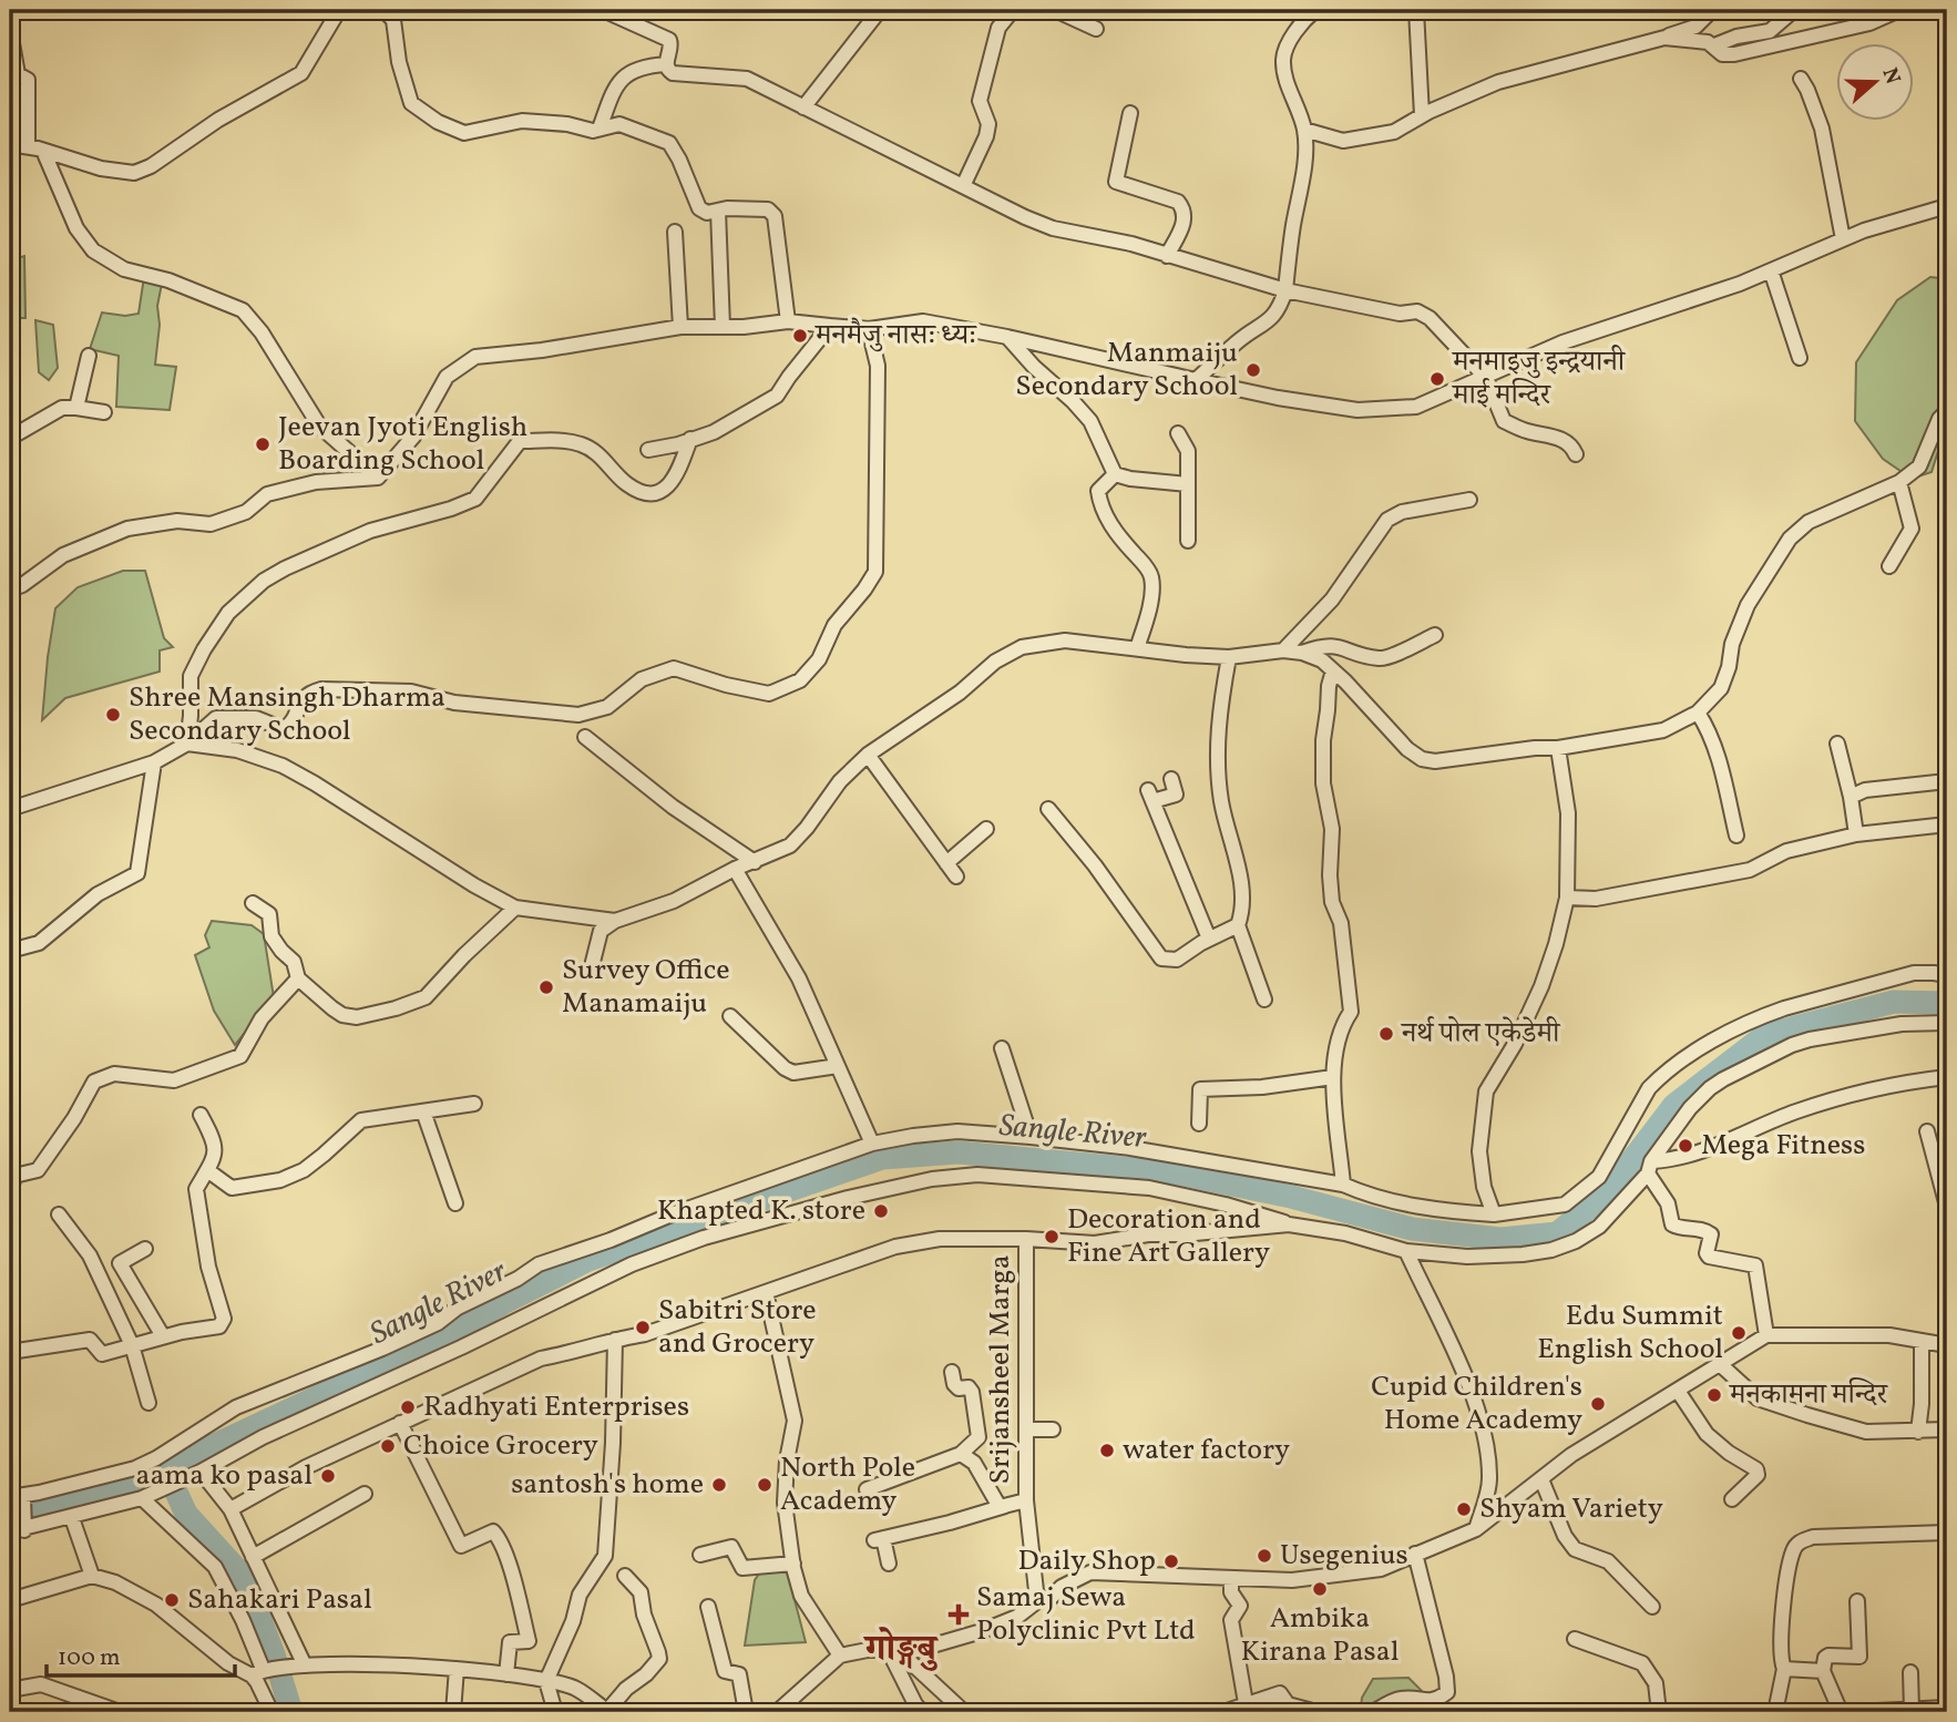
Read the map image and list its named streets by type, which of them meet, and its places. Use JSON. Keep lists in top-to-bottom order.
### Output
{
  "streets": {
    "street": ["Srijansheel Marga"]
  },
  "districts": ["गोङ्गबु"],
  "water": ["Sangle River"],
  "places": {
    "other": [
      "मनमैजु नासः ध्यः",
      "Manmaiju Secondary School",
      "मनमाइजु इन्द्रयानी माई मन्दिर",
      "Jeevan Jyoti English Boarding School",
      "Shree Mansingh Dharma Secondary School",
      "Survey Office Manamaiju",
      "नर्थ पोल एकेडेमी",
      "Mega Fitness",
      "Khapted K. store",
      "Decoration and Fine Art Gallery",
      "Sabitri Store and Grocery",
      "Edu Summit English School",
      "मनकामना मन्दिर",
      "Cupid Children's Home Academy",
      "Radhyati Enterprises",
      "Choice Grocery",
      "water factory",
      "aama ko pasal",
      "santosh's home",
      "North Pole Academy",
      "Shyam Variety",
      "Usegenius",
      "Daily Shop",
      "Ambika Kirana Pasal",
      "Sahakari Pasal"
    ],
    "health": ["Samaj Sewa Polyclinic Pvt Ltd"]
  },
  "scale_bar": "100 m",
  "north": "right"
}
